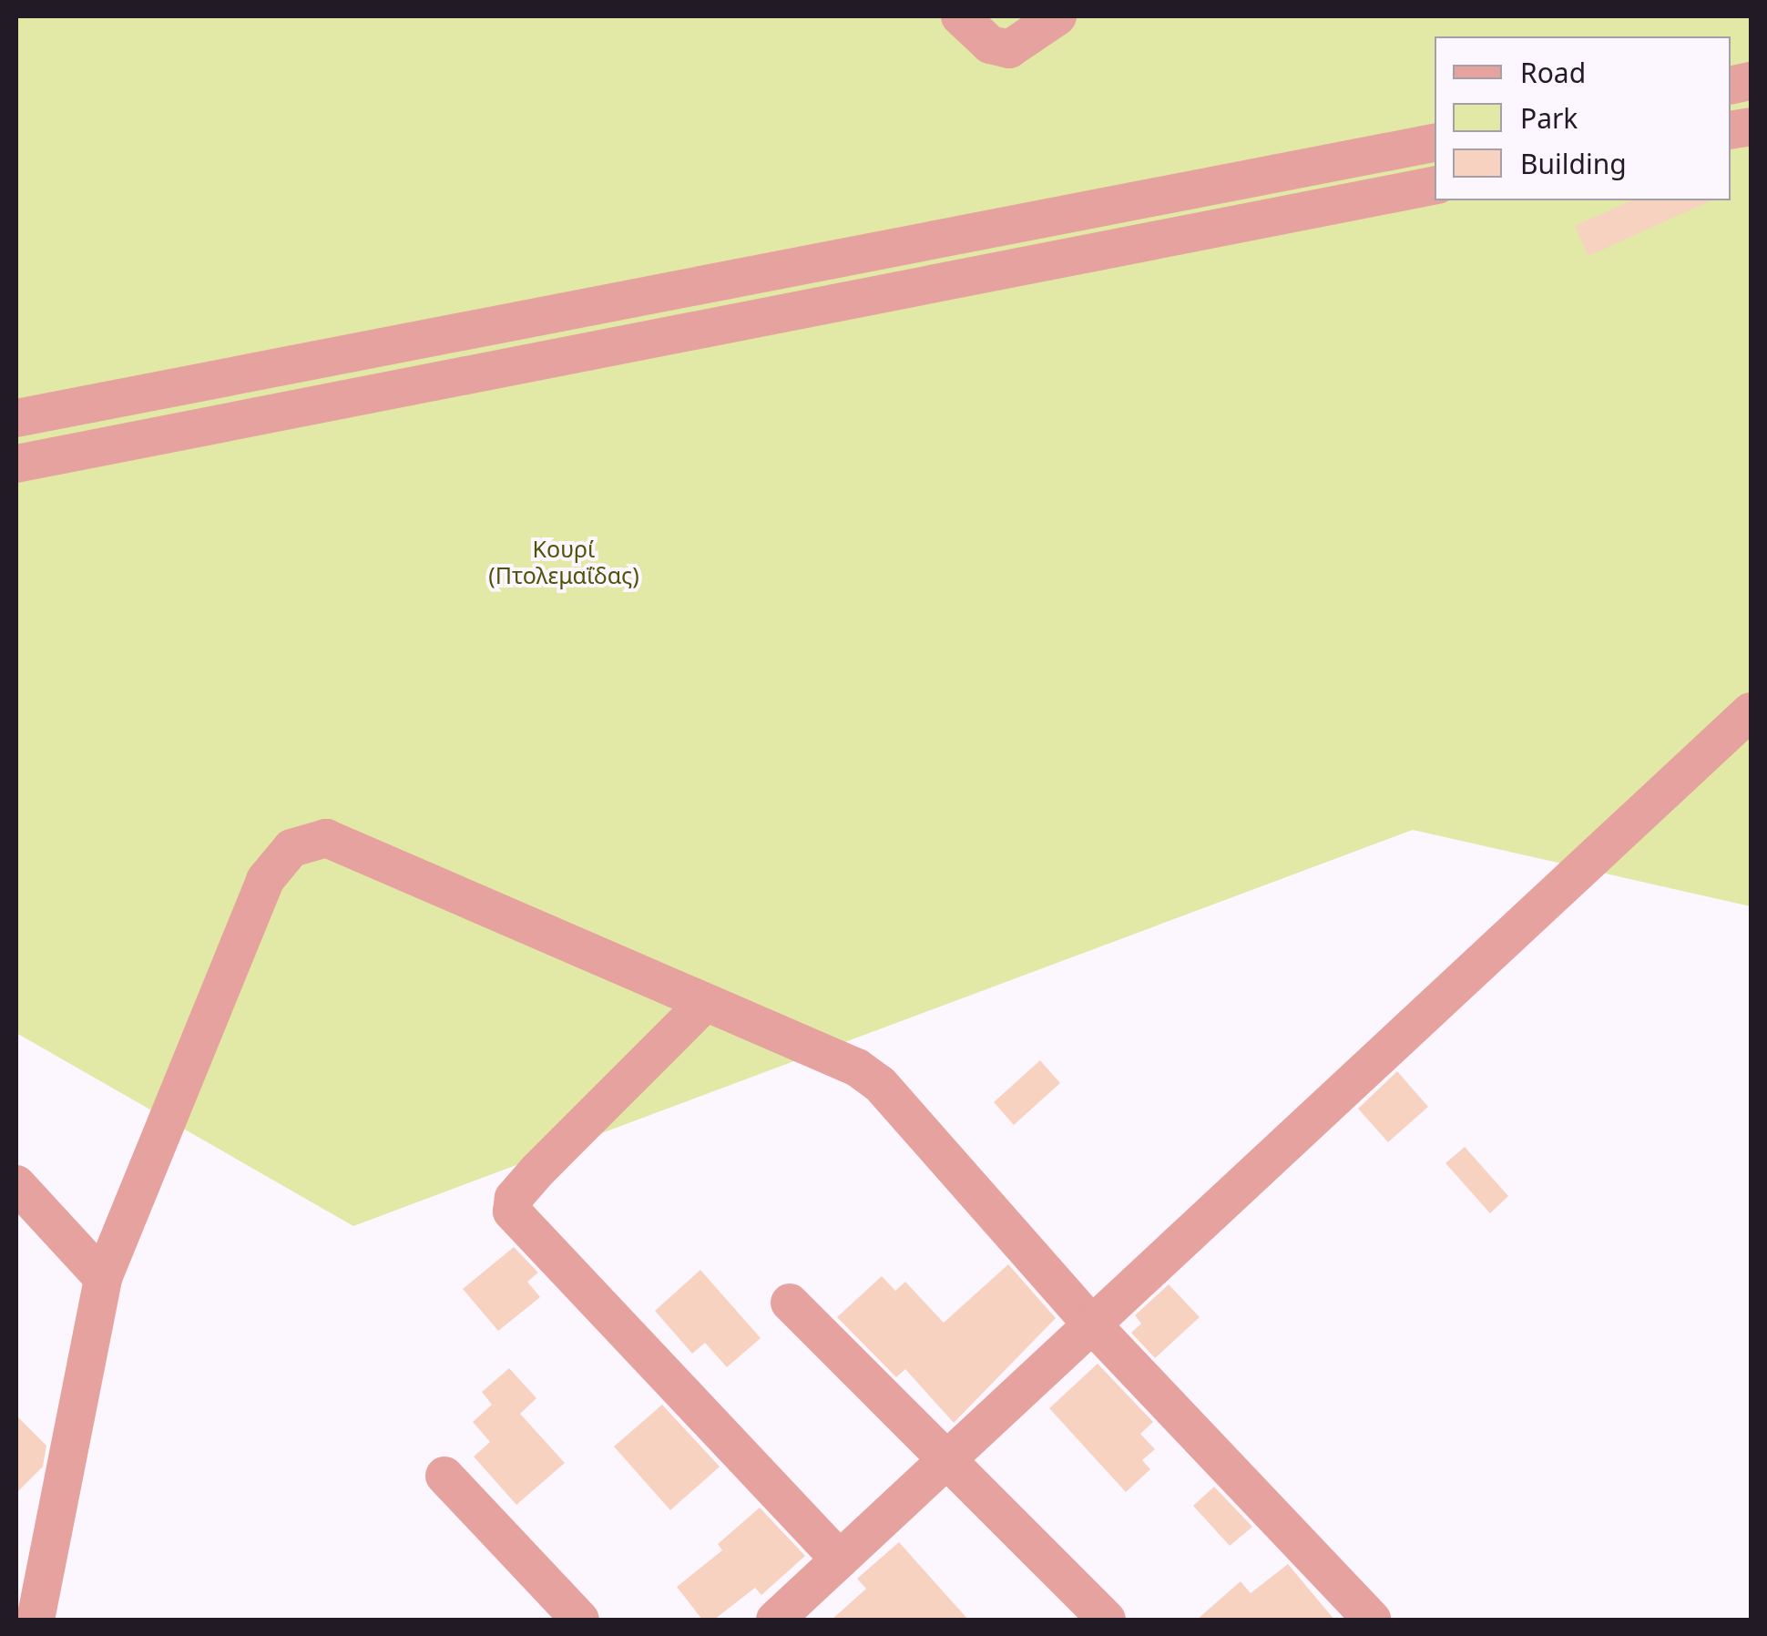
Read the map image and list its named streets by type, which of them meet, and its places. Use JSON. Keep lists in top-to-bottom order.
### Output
{
  "parks": ["Κουρί (Πτολεμαΐδας)"],
  "legend": ["Road", "Park", "Building"]
}
